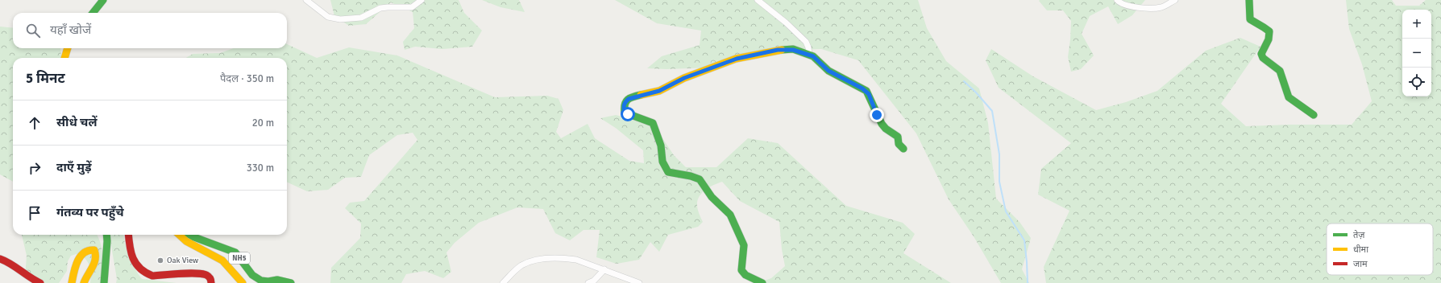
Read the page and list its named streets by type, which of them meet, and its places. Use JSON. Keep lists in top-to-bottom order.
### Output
{
  "streets": {
    "main road": ["NH5"]
  },
  "places": ["Oak View"],
  "legend": ["तेज़", "धीमा", "जाम"],
  "page": {
    "map_buttons": ["+", "−"],
    "search": "यहाँ खोजें",
    "heading": ["5 मिनट", "पैदल · 350 m"],
    "list": [
      ["सीधे चलें", "20 m"],
      ["दाएँ मुड़ें", "330 m"],
      "गंतव्य पर पहुँचे"
    ]
  }
}
